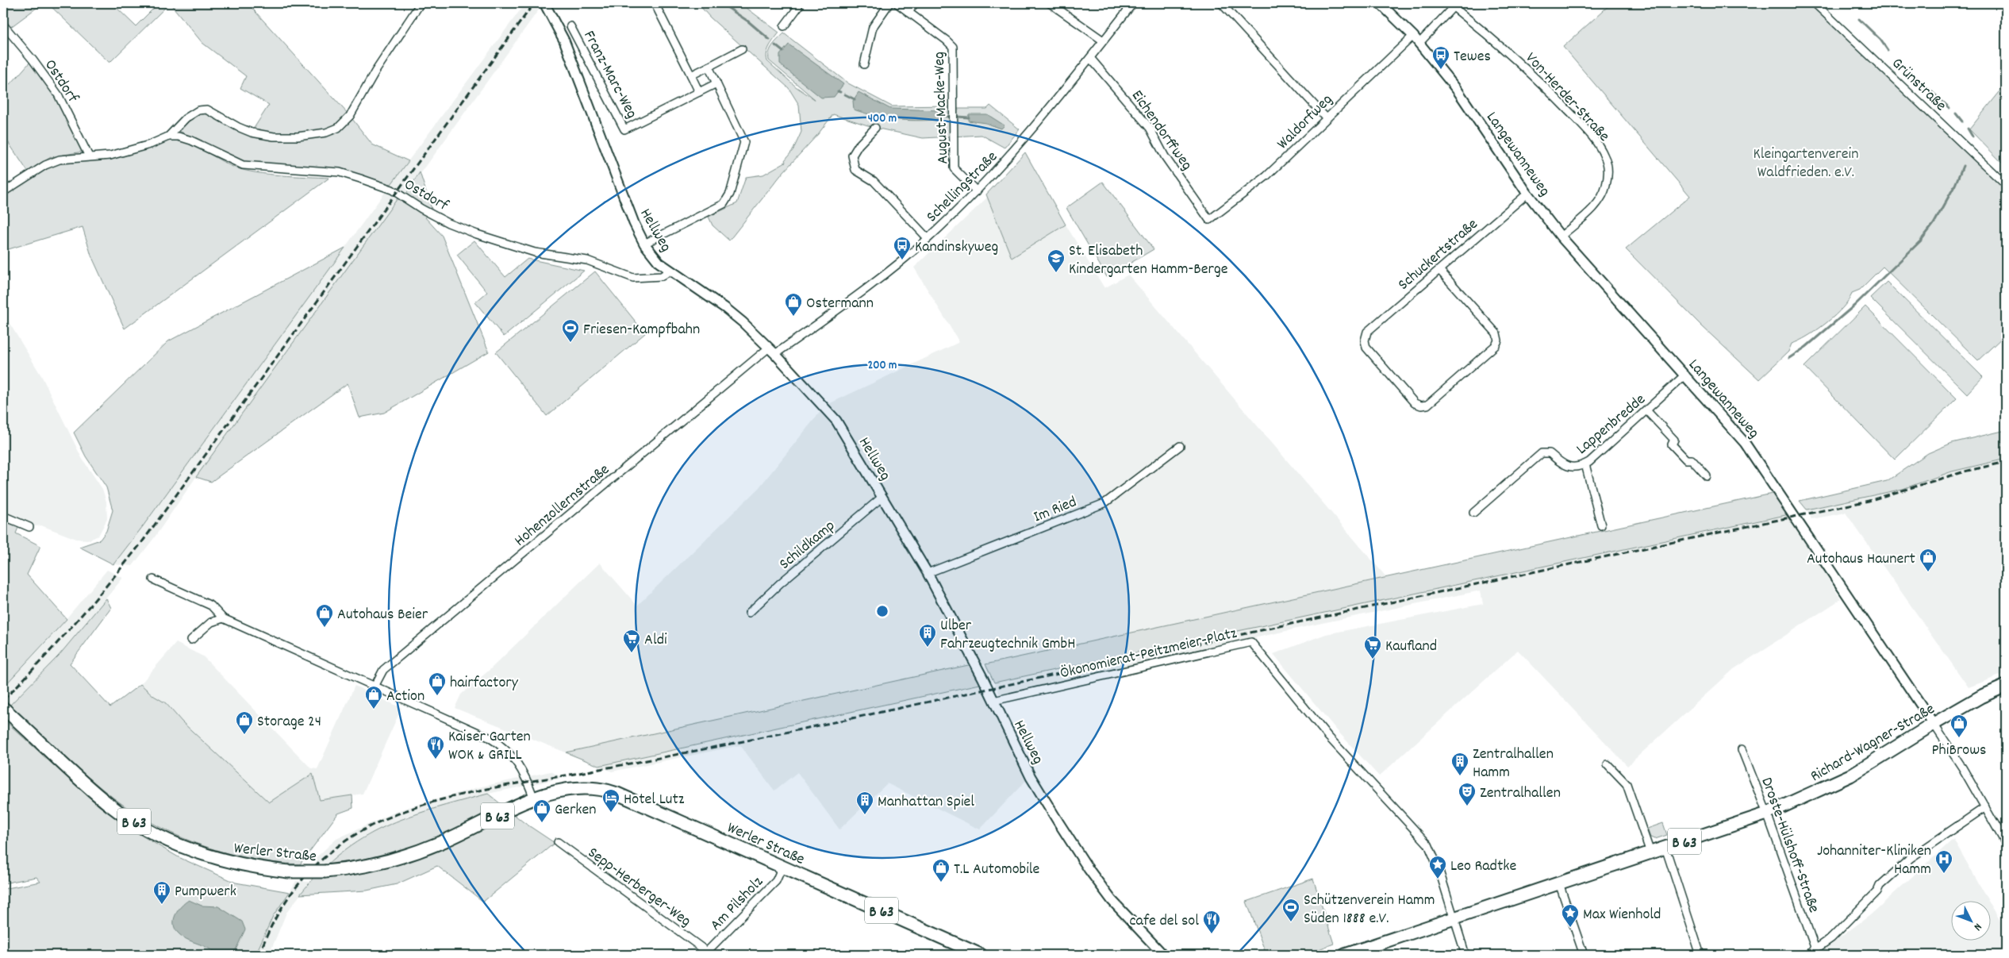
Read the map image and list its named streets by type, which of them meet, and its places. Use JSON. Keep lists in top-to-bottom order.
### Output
{
  "streets": {
    "main road": ["Richard-Wagner-Straße", "B 63", "Werler Straße"],
    "street": [
      "Franz-Marc-Weg",
      "Ostdorf",
      "Grünstraße",
      "Von-Herder-Straße",
      "August-Macke-Weg",
      "Waldorfweg",
      "Eichendorffweg",
      "Langewanneweg",
      "Schellingstraße",
      "Hellweg",
      "Schuckertstraße",
      "Lappenbredde",
      "Hohenzollernstraße",
      "Im Ried",
      "Schildkamp",
      "Ökonomierat-Peitzmeier-Platz",
      "Droste-Hülshoff-Straße",
      "Sepp-Herberger-Weg",
      "Am Pilsholz"
    ]
  },
  "crossings": [
    ["Ostdorf", "Hellweg"],
    ["Von-Herder-Straße", "Waldorfweg"],
    ["Von-Herder-Straße", "Langewanneweg"],
    ["August-Macke-Weg", "Schellingstraße"],
    ["Waldorfweg", "Eichendorffweg"],
    ["Waldorfweg", "Langewanneweg"],
    ["Eichendorffweg", "Schellingstraße"],
    ["Langewanneweg", "Schuckertstraße"],
    ["Langewanneweg", "Lappenbredde"],
    ["Langewanneweg", "Richard-Wagner-Straße"],
    ["Schellingstraße", "Hellweg"],
    ["Schellingstraße", "Hohenzollernstraße"],
    ["Hellweg", "Hohenzollernstraße"],
    ["Hellweg", "Im Ried"],
    ["Hellweg", "Schildkamp"],
    ["Hellweg", "Ökonomierat-Peitzmeier-Platz"],
    ["Ökonomierat-Peitzmeier-Platz", "Richard-Wagner-Straße"],
    ["Richard-Wagner-Straße", "Droste-Hülshoff-Straße"],
    ["Werler Straße", "Am Pilsholz"],
    ["Sepp-Herberger-Weg", "Am Pilsholz"]
  ],
  "parks": ["Kleingartenverein Waldfrieden. e.V."],
  "places": {
    "bus stop": ["Tewes", "Kandinskyweg"],
    "school or university": ["St. Elisabeth Kindergarten Hamm-Berge"],
    "shop": [
      "Ostermann",
      "Autohaus Haunert",
      "Autohaus Beier",
      "hairfactory",
      "Action",
      "Storage 24",
      "PhiBrows",
      "Gerken",
      "T.L Automobile"
    ],
    "sports": ["Friesen-Kampfbahn", "Schützenverein Hamm Süden 1888 e.V."],
    "building": [
      "Ulber Fahrzeugtechnik GmbH",
      "Zentralhallen Hamm",
      "Manhattan Spiel",
      "Pumpwerk"
    ],
    "supermarket": ["Aldi", "Kaufland"],
    "restaurant": ["Kaiser Garten WOK & GRILL", "cafe del sol"],
    "theatre": ["Zentralhallen"],
    "hotel": ["Hotel Lutz"],
    "hospital": ["Johanniter-Kliniken Hamm"],
    "place": ["Leo Radtke", "Max Wienhold"]
  },
  "north": "bottom right",
  "rings": ["400 m", "200 m"]
}
